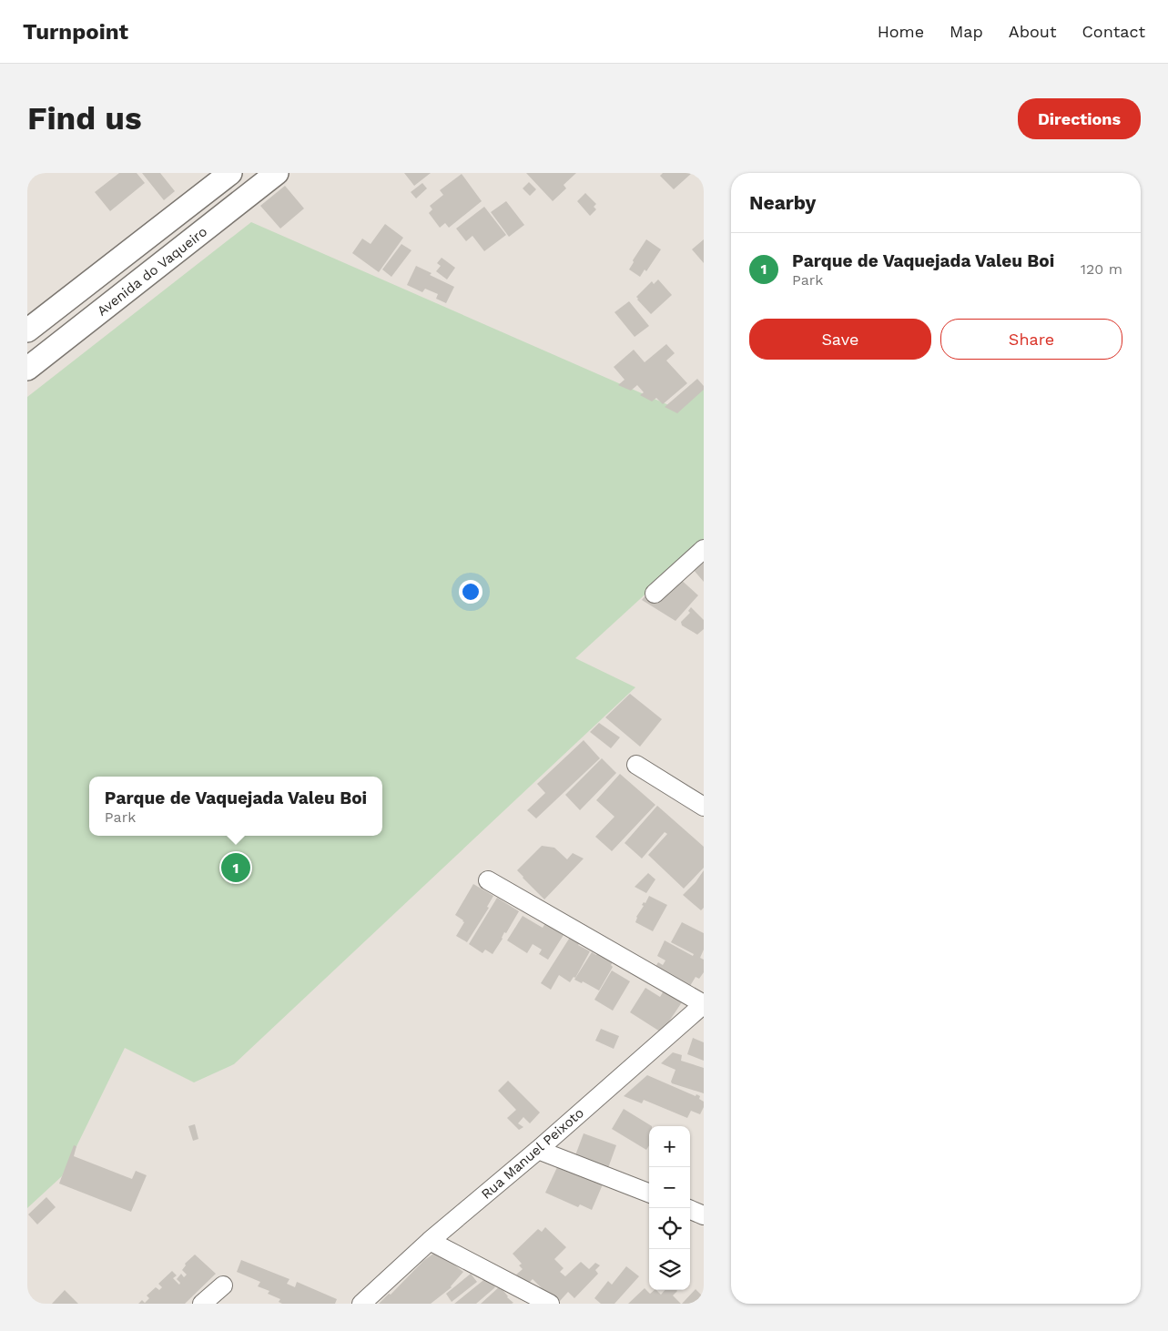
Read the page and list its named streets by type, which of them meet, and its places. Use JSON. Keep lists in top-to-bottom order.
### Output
{
  "streets": {
    "street": ["Avenida do Vaqueiro", "Rua Manuel Peixoto"]
  },
  "page": {
    "header": "Turnpoint",
    "nav": [
      "Home",
      "Map",
      "About",
      "Contact"
    ],
    "buttons": [
      "Directions",
      ["Save", "Share"]
    ],
    "title": "Find us",
    "heading": "Nearby",
    "list": [
      {
        "mark": "1",
        "name": "Parque de Vaquejada Valeu Boi",
        "note": "Park",
        "value": "120 m"
      }
    ],
    "popup": ["Parque de Vaquejada Valeu Boi", "Park"],
    "pins": "1",
    "map_buttons": ["+", "−"]
  }
}
